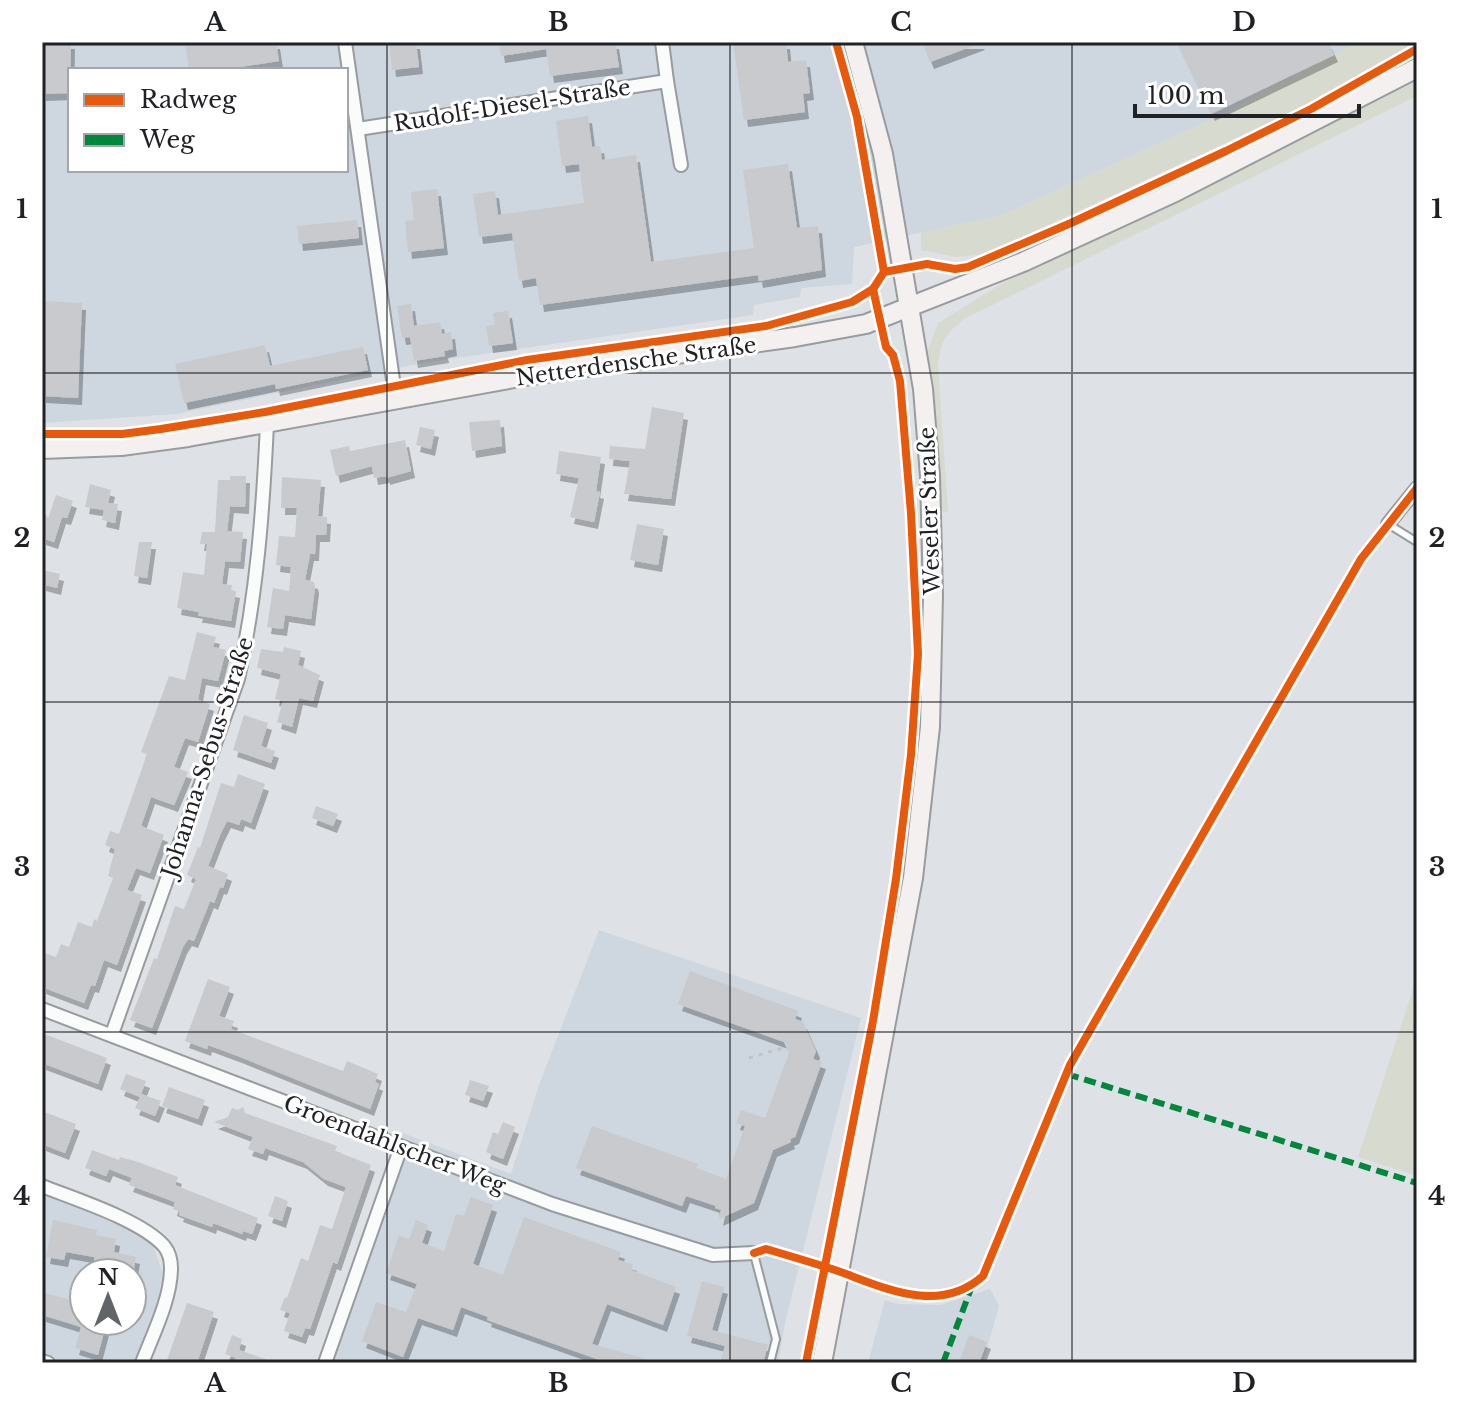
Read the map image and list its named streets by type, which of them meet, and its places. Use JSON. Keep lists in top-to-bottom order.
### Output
{
  "streets": {
    "main road": ["Netterdensche Straße", "Weseler Straße"],
    "street": ["Rudolf-Diesel-Straße", "Johanna-Sebus-Straße", "Groendahlscher Weg"]
  },
  "crossings": [
    ["Netterdensche Straße", "Weseler Straße"],
    ["Netterdensche Straße", "Johanna-Sebus-Straße"],
    ["Johanna-Sebus-Straße", "Groendahlscher Weg"]
  ],
  "legend": ["Radweg", "Weg"],
  "scale_bar": "100 m",
  "north": "top",
  "grid": {
    "columns": [
      "A",
      "B",
      "C",
      "D"
    ],
    "rows": [
      "1",
      "2",
      "3",
      "4"
    ]
  }
}
